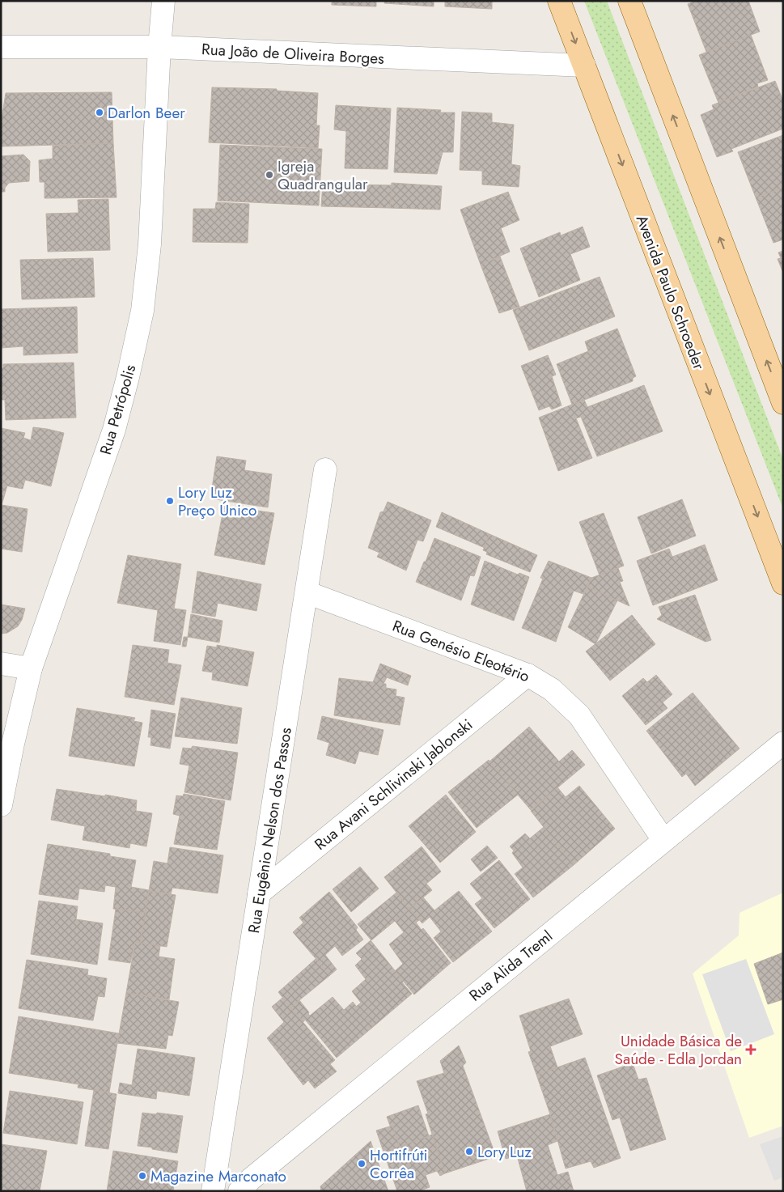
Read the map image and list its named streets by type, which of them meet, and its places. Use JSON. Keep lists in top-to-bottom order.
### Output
{
  "streets": {
    "main road": ["Avenida Paulo Schroeder"],
    "street": [
      "Rua João de Oliveira Borges",
      "Rua Petrópolis",
      "Rua Genésio Eleotério",
      "Rua Avani Schlivinski Jablonski",
      "Rua Eugênio Nelson dos Passos",
      "Rua Alida Treml"
    ]
  },
  "crossings": [
    ["Rua João de Oliveira Borges", "Avenida Paulo Schroeder"],
    ["Rua João de Oliveira Borges", "Rua Petrópolis"],
    ["Rua Genésio Eleotério", "Rua Avani Schlivinski Jablonski"],
    ["Rua Genésio Eleotério", "Rua Eugênio Nelson dos Passos"],
    ["Rua Genésio Eleotério", "Rua Alida Treml"],
    ["Rua Avani Schlivinski Jablonski", "Rua Eugênio Nelson dos Passos"]
  ],
  "places": {
    "other": [
      "Darlon Beer",
      "Igreja Quadrangular",
      "Lory Luz Preço Único",
      "Lory Luz",
      "Hortifrúti Corrêa",
      "Magazine Marconato"
    ],
    "health": ["Unidade Básica de Saúde - Edla Jordan"]
  }
}
